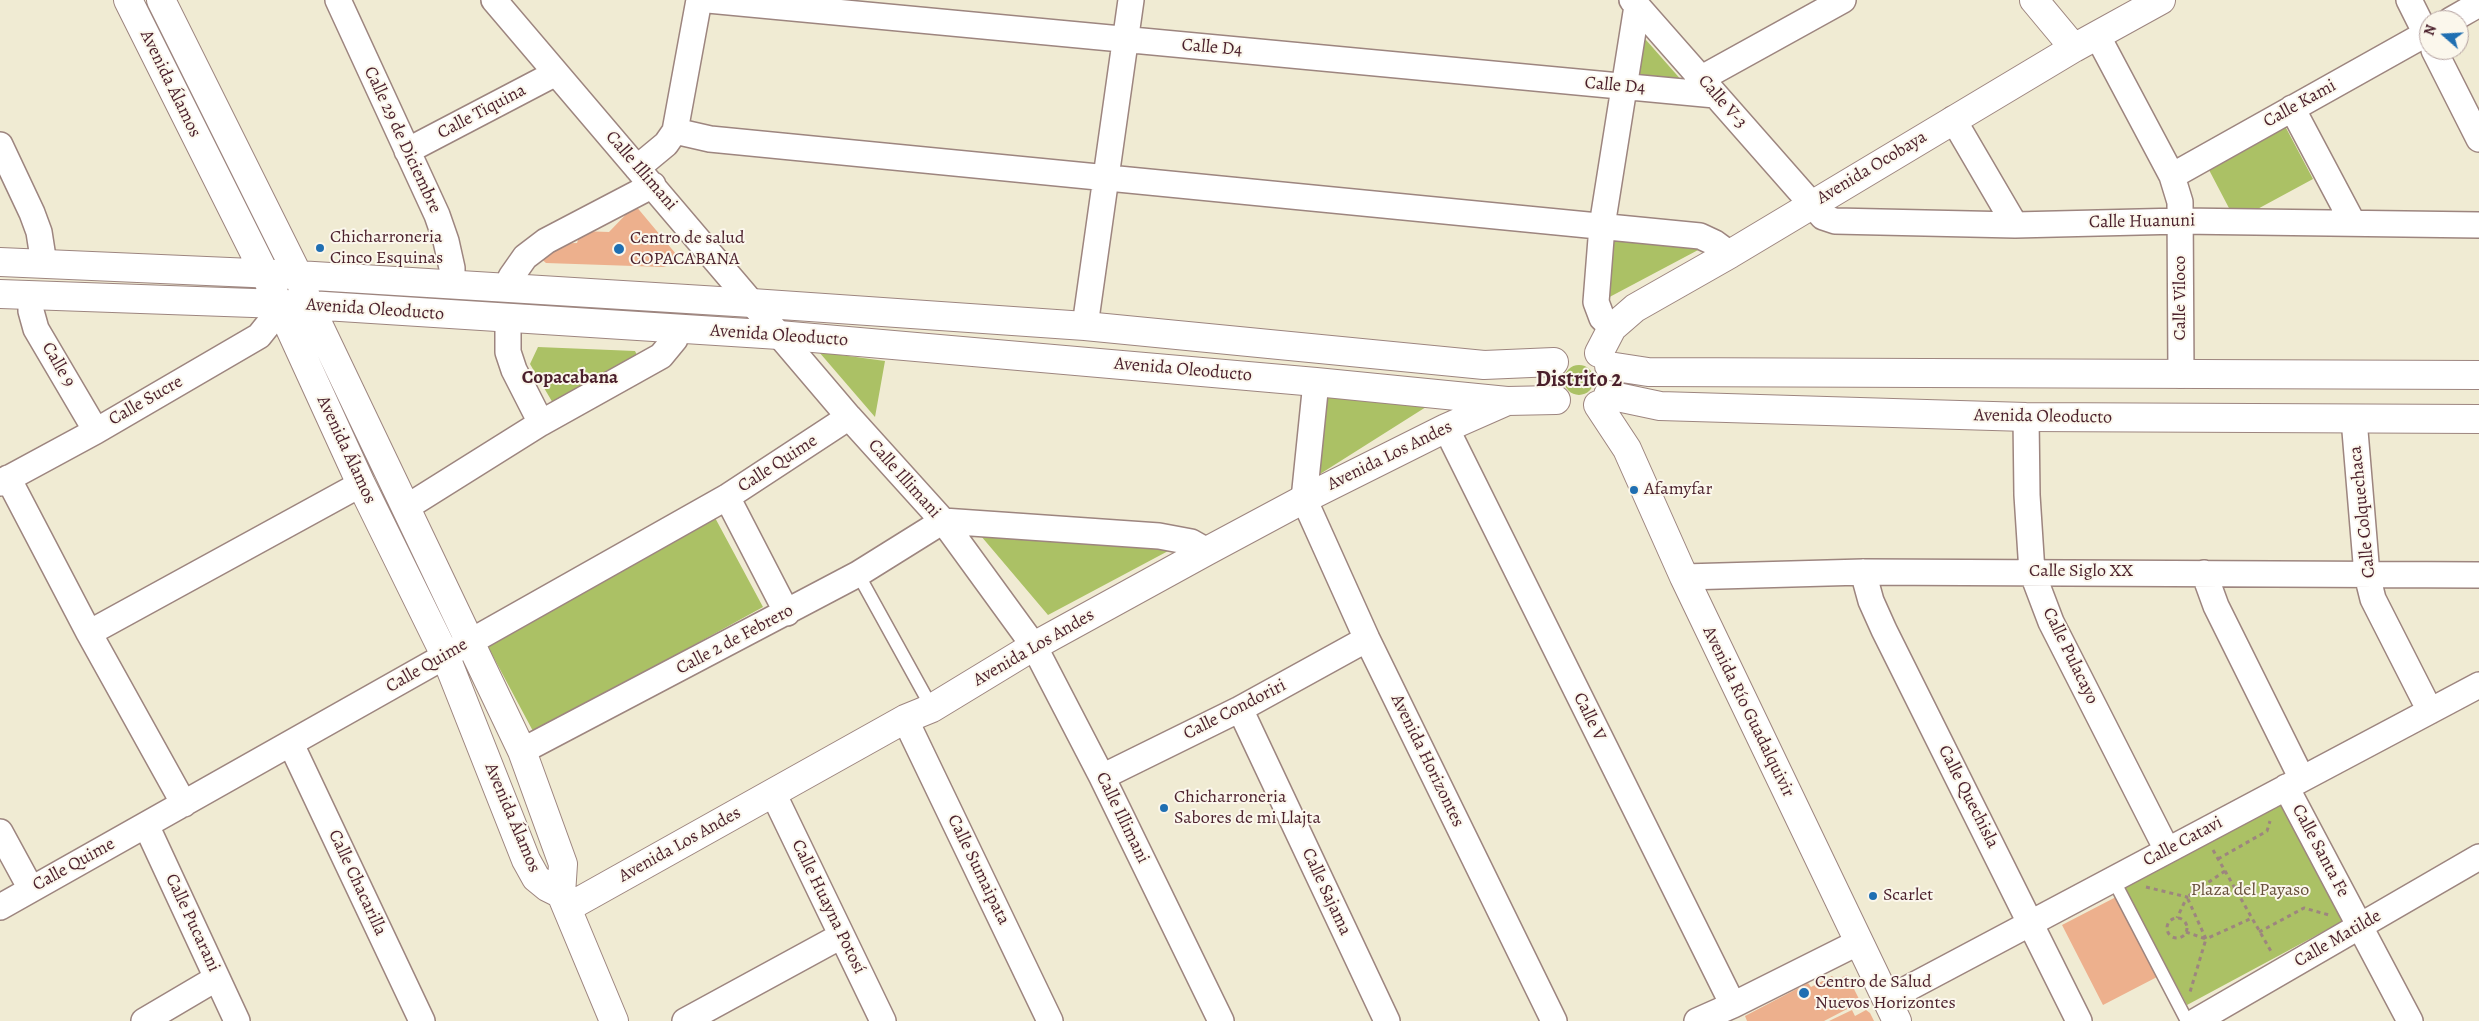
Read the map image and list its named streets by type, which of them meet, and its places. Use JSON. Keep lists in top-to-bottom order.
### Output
{
  "streets": {
    "street": [
      "Calle D4",
      "Avenida Álamos",
      "Calle V-3",
      "Calle Kami",
      "Calle Tiquina",
      "Calle 29 de Diciembre",
      "Avenida Ocobaya",
      "Calle Illimani",
      "Calle Huanuni",
      "Calle Viloco",
      "Avenida Oleoducto",
      "Calle 9",
      "Calle Sucre",
      "Avenida Los Andes",
      "Calle Quime",
      "Calle Colquechaca",
      "Calle Siglo XX",
      "Calle 2 de Febrero",
      "Calle Pulacayo",
      "Calle Condoriri",
      "Avenida Río Guadalquivir",
      "Calle V",
      "Avenida Horizontes",
      "Calle Quechisla",
      "Calle Catavi",
      "Calle Santa Fe",
      "Calle Sumaipata",
      "Calle Chacarilla",
      "Calle Sajama",
      "Calle Huayna Potosí",
      "Calle Pucarani",
      "Calle Matilde"
    ]
  },
  "crossings": [
    ["Calle D4", "Calle V-3"],
    ["Avenida Álamos", "Avenida Oleoducto"],
    ["Avenida Álamos", "Calle Sucre"],
    ["Avenida Álamos", "Avenida Los Andes"],
    ["Avenida Álamos", "Calle Quime"],
    ["Avenida Álamos", "Calle 2 de Febrero"],
    ["Calle V-3", "Avenida Ocobaya"],
    ["Calle V-3", "Calle Huanuni"],
    ["Calle Kami", "Calle Viloco"],
    ["Calle Tiquina", "Calle 29 de Diciembre"],
    ["Calle Tiquina", "Calle Illimani"],
    ["Calle 29 de Diciembre", "Avenida Oleoducto"],
    ["Avenida Ocobaya", "Calle Huanuni"],
    ["Avenida Ocobaya", "Calle Viloco"],
    ["Avenida Ocobaya", "Avenida Oleoducto"],
    ["Avenida Ocobaya", "Avenida Río Guadalquivir"],
    ["Calle Illimani", "Avenida Oleoducto"],
    ["Calle Illimani", "Avenida Los Andes"],
    ["Calle Illimani", "Calle Quime"],
    ["Calle Illimani", "Calle 2 de Febrero"],
    ["Calle Illimani", "Calle Condoriri"],
    ["Calle Huanuni", "Calle Viloco"],
    ["Avenida Oleoducto", "Calle 9"],
    ["Avenida Oleoducto", "Calle Sucre"],
    ["Avenida Oleoducto", "Avenida Los Andes"],
    ["Avenida Oleoducto", "Calle Colquechaca"],
    ["Avenida Oleoducto", "Calle Pulacayo"],
    ["Avenida Oleoducto", "Avenida Río Guadalquivir"],
    ["Calle 9", "Calle Sucre"],
    ["Avenida Los Andes", "Calle V"],
    ["Avenida Los Andes", "Avenida Horizontes"],
    ["Avenida Los Andes", "Calle Sumaipata"],
    ["Avenida Los Andes", "Calle Huayna Potosí"],
    ["Calle Quime", "Calle Chacarilla"],
    ["Calle Quime", "Calle Pucarani"],
    ["Calle Colquechaca", "Calle Siglo XX"],
    ["Calle Colquechaca", "Calle Catavi"],
    ["Calle Siglo XX", "Calle Pulacayo"],
    ["Calle Siglo XX", "Avenida Río Guadalquivir"],
    ["Calle Siglo XX", "Calle Quechisla"],
    ["Calle Siglo XX", "Calle Santa Fe"],
    ["Calle Pulacayo", "Calle Catavi"],
    ["Calle Condoriri", "Avenida Horizontes"],
    ["Calle Condoriri", "Calle Sajama"],
    ["Avenida Río Guadalquivir", "Calle Catavi"],
    ["Calle Quechisla", "Calle Catavi"],
    ["Calle Catavi", "Calle Santa Fe"],
    ["Calle Santa Fe", "Calle Matilde"]
  ],
  "districts": ["Copacabana", "Distrito 2"],
  "parks": ["Plaza del Payaso"],
  "places": [
    "Chicharroneria Cinco Esquinas",
    "Centro de salud COPACABANA",
    "Afamyfar",
    "Chicharroneria Sabores de mi Llajta",
    "Scarlet",
    "Centro de Salud Nuevos Horizontes"
  ],
  "north": "left"
}
